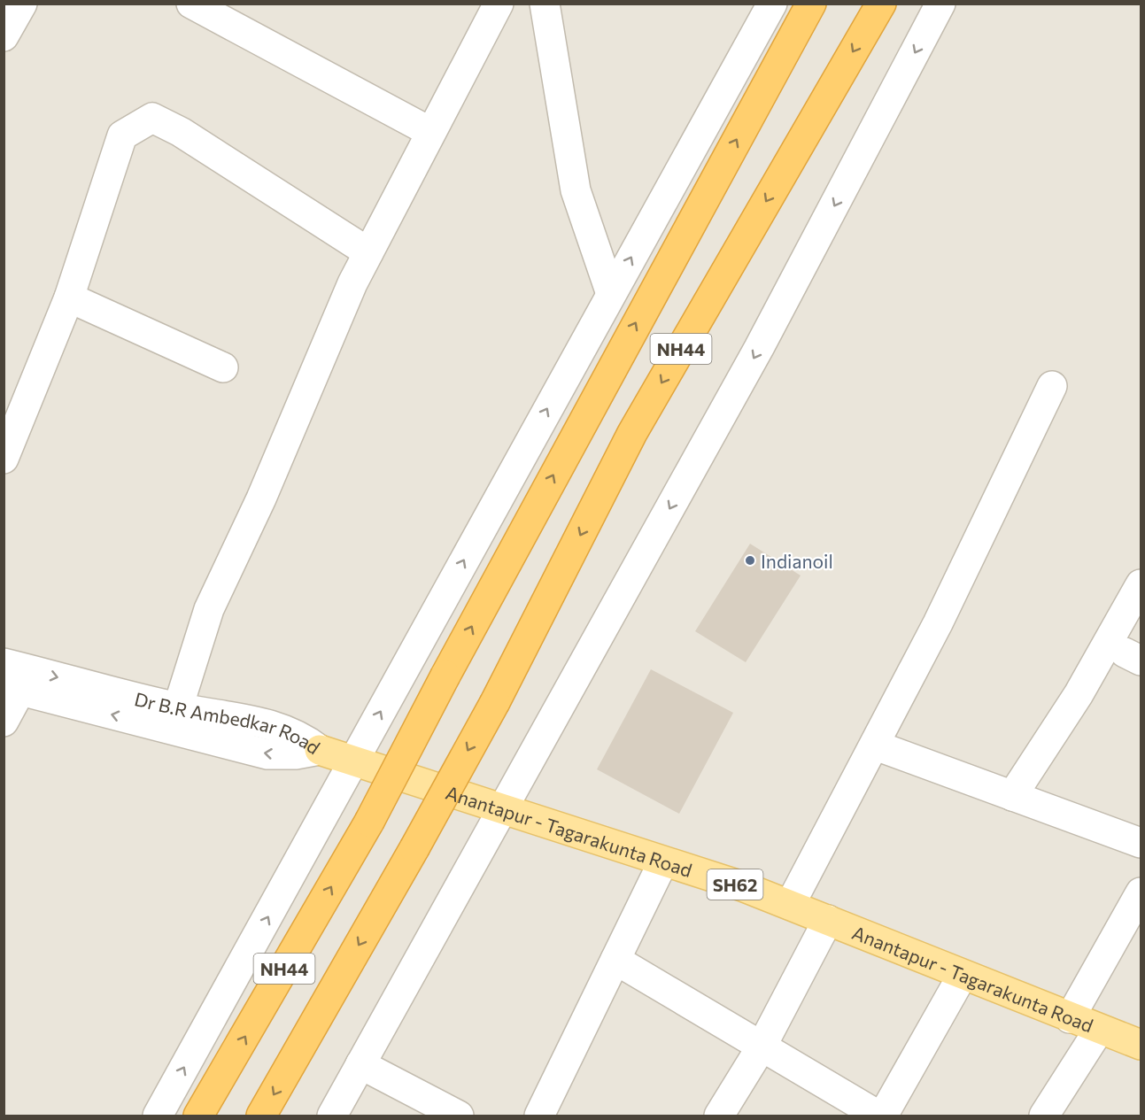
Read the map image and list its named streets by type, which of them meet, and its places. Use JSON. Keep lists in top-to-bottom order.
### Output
{
  "streets": {
    "highway": ["NH44"],
    "main road": ["Anantapur - Tagarakunta Road", "SH62"],
    "street": ["Dr B.R Ambedkar Road"]
  },
  "crossings": [
    ["Dr B.R Ambedkar Road", "Anantapur - Tagarakunta Road"]
  ],
  "places": ["Indianoil"]
}
